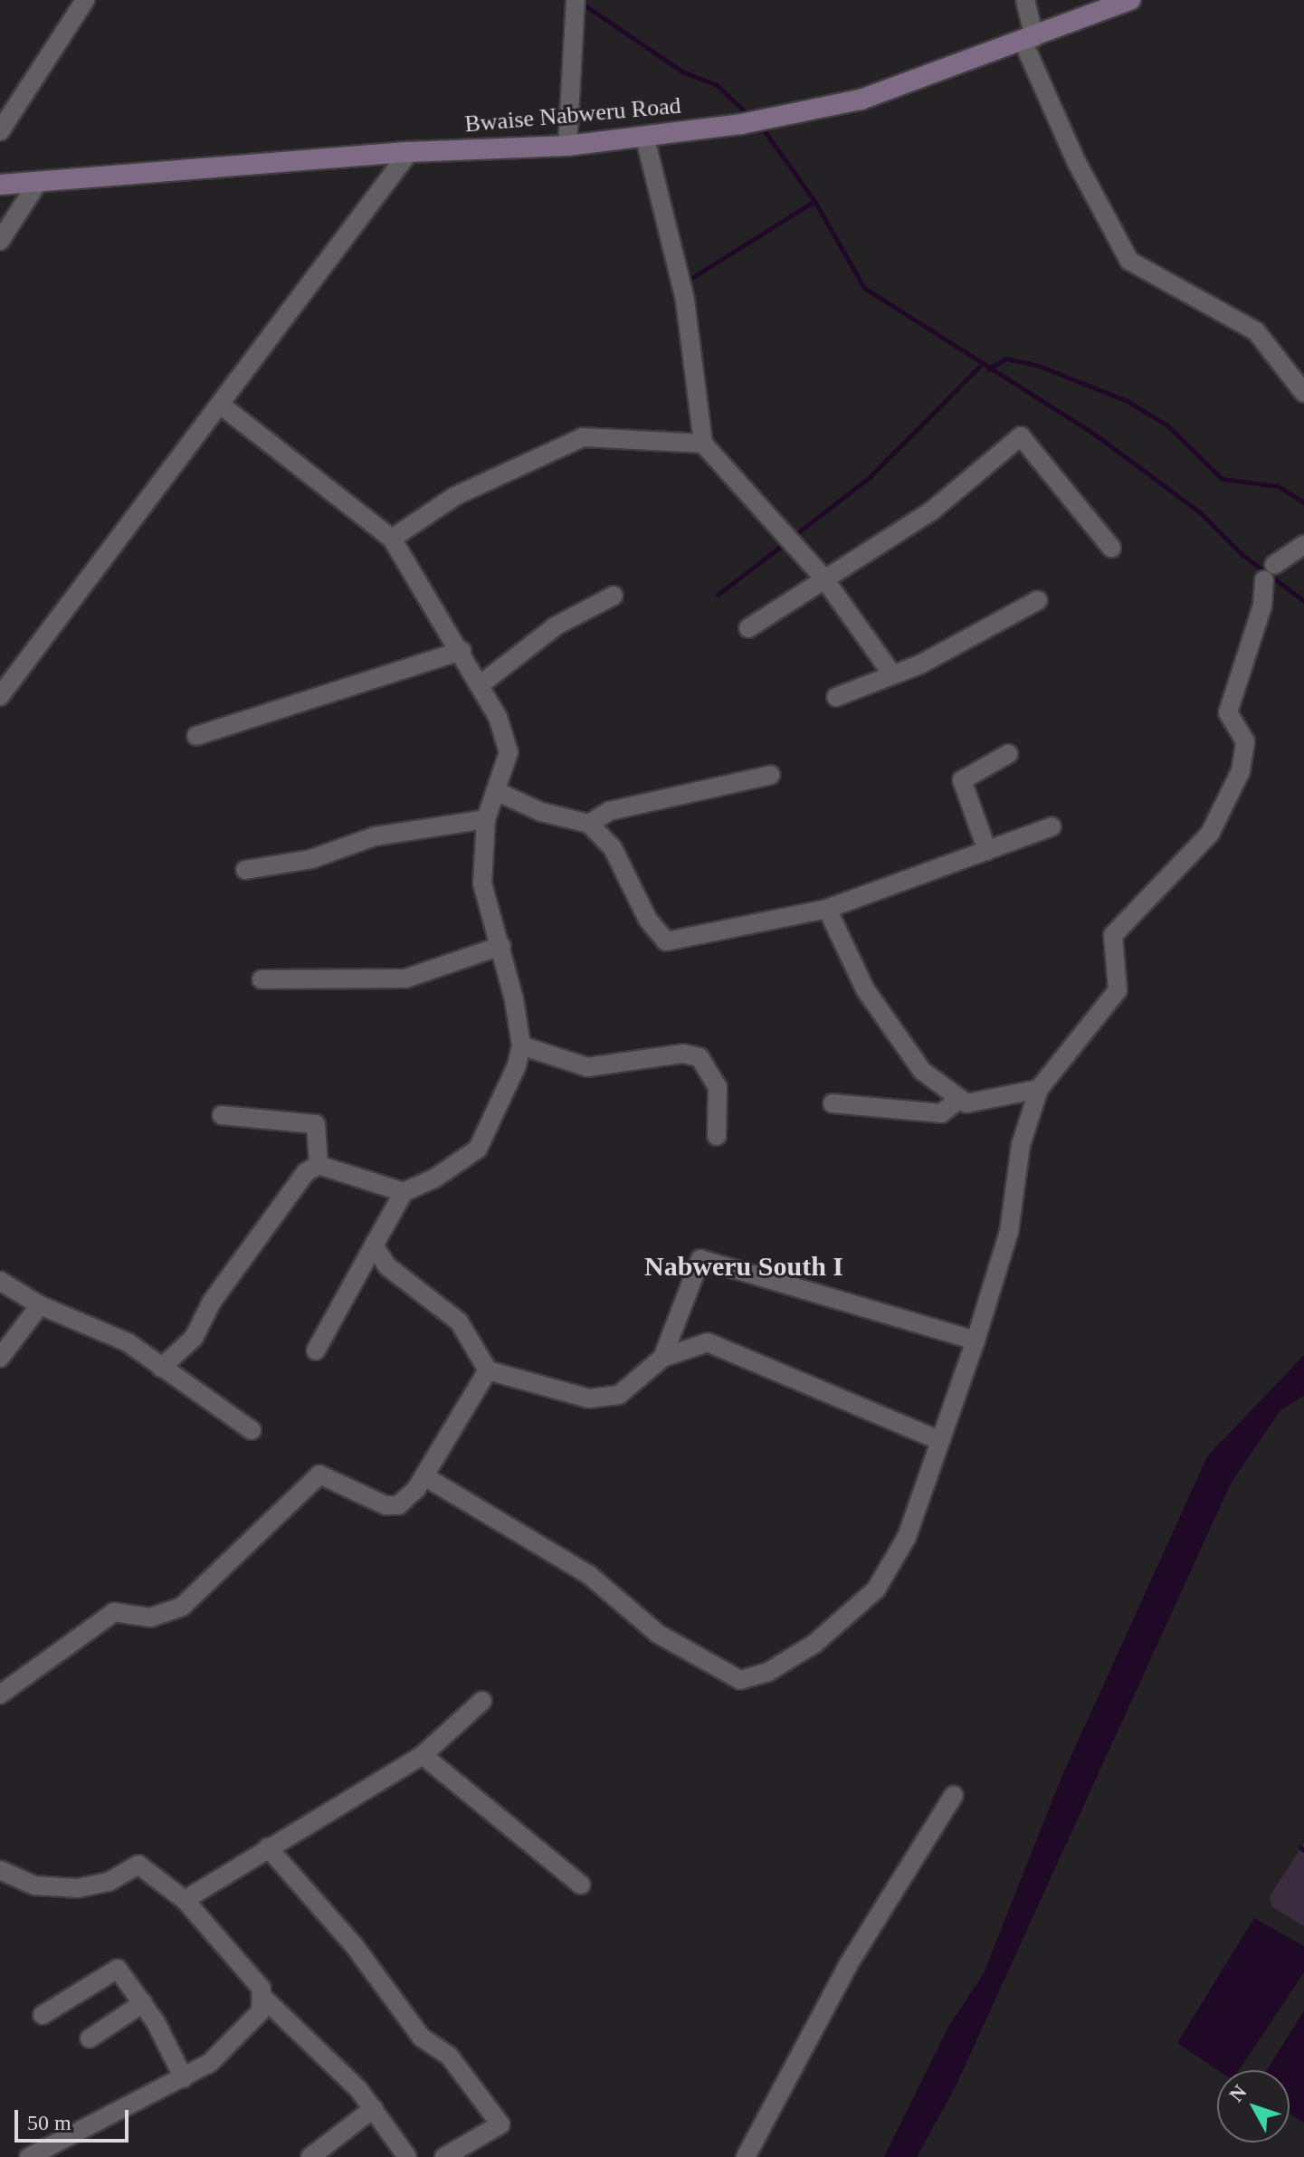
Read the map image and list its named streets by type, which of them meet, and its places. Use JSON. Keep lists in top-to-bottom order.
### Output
{
  "streets": {
    "main road": ["Bwaise Nabweru Road"]
  },
  "districts": ["Nabweru South I"],
  "scale_bar": "50 m",
  "north": "top left"
}
